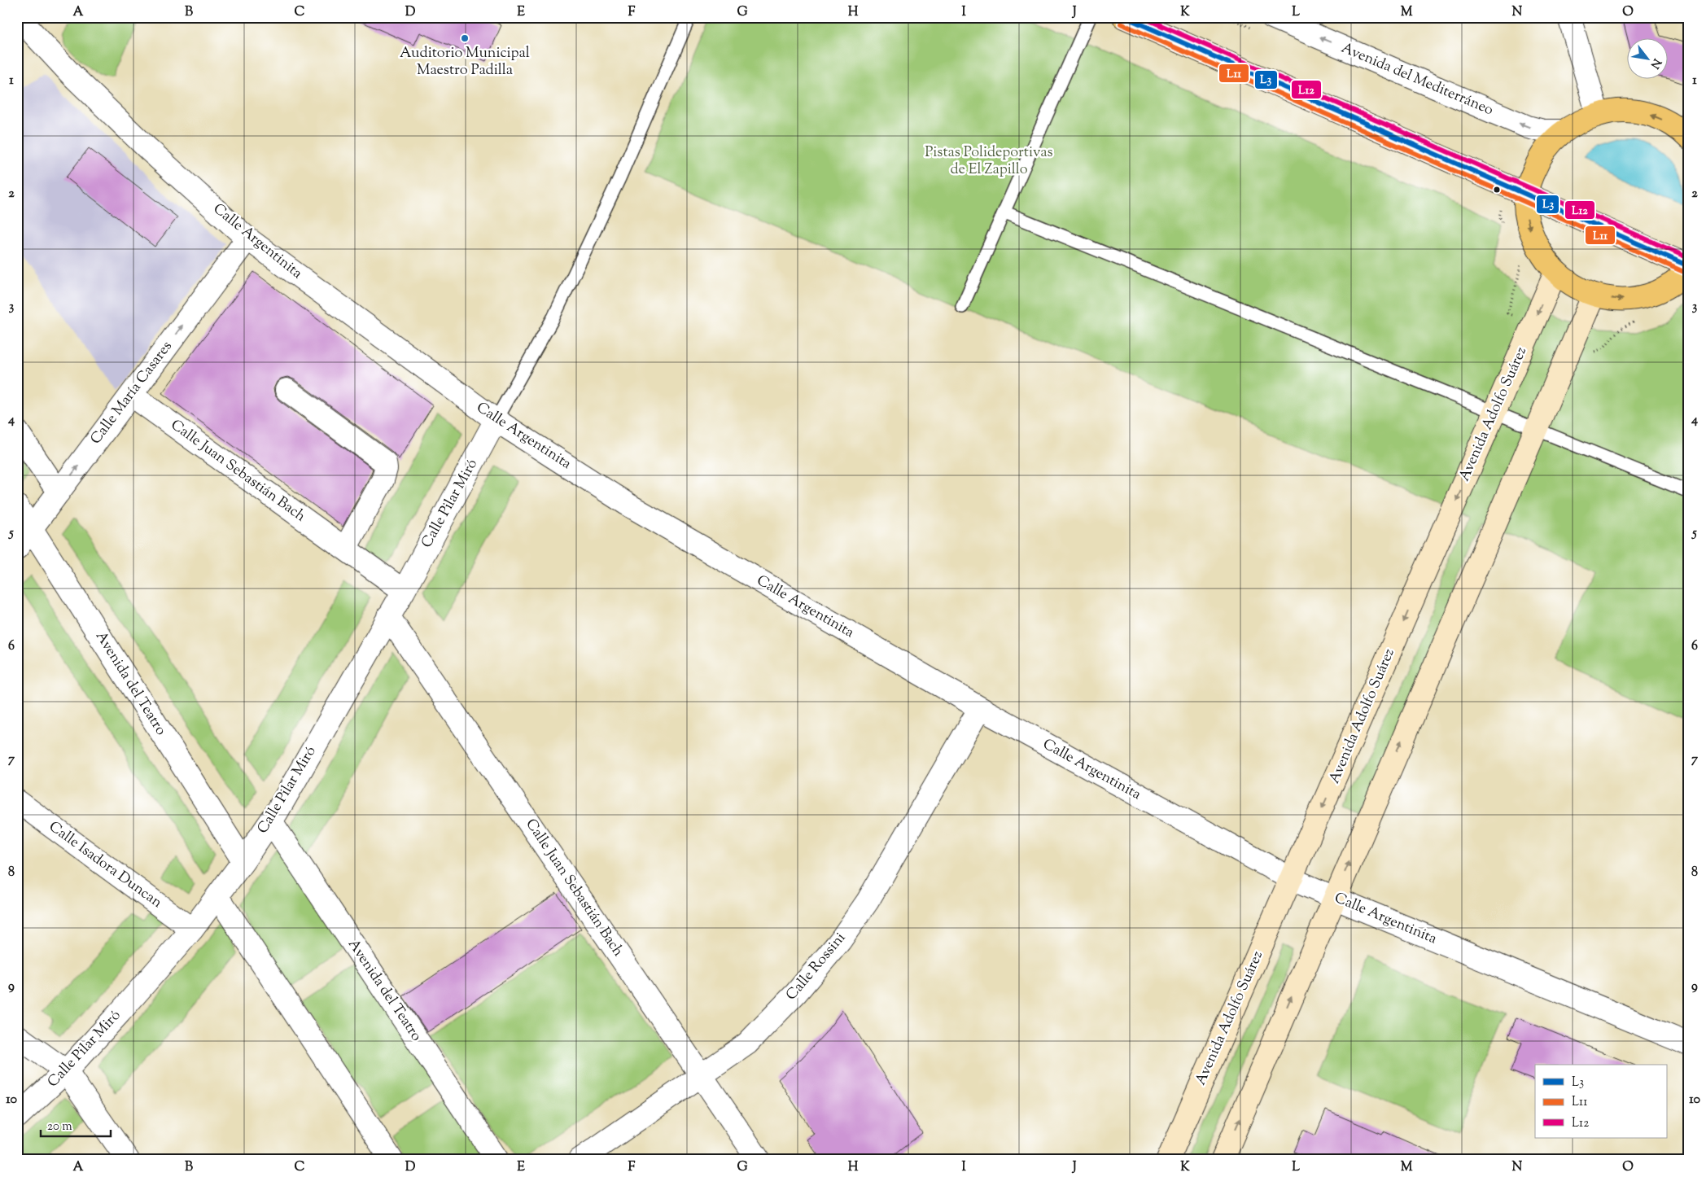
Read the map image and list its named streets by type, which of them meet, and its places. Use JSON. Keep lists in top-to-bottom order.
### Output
{
  "streets": {
    "street": [
      "Avenida del Mediterráneo",
      "Calle Argentinita",
      "Calle María Casares",
      "Avenida Adolfo Suárez",
      "Calle Juan Sebastián Bach",
      "Calle Pilar Miró",
      "Avenida del Teatro",
      "Calle Isadora Duncan",
      "Calle Rossini"
    ]
  },
  "crossings": [
    ["Calle Argentinita", "Calle María Casares"],
    ["Calle Argentinita", "Avenida Adolfo Suárez"],
    ["Calle Argentinita", "Calle Pilar Miró"],
    ["Calle Argentinita", "Calle Rossini"],
    ["Calle María Casares", "Calle Juan Sebastián Bach"],
    ["Calle María Casares", "Avenida del Teatro"],
    ["Calle Juan Sebastián Bach", "Calle Pilar Miró"],
    ["Calle Juan Sebastián Bach", "Calle Rossini"],
    ["Calle Pilar Miró", "Avenida del Teatro"],
    ["Calle Pilar Miró", "Calle Isadora Duncan"]
  ],
  "one_way": ["Avenida del Mediterráneo", "Calle María Casares"],
  "parks": ["Pistas Polideportivas de El Zapillo"],
  "places": ["Auditorio Municipal Maestro Padilla"],
  "lines": ["transit line L3", "transit line L12", "transit line L11"],
  "legend": ["L3", "L11", "L12"],
  "scale_bar": "20 m",
  "north": "bottom right",
  "grid": {
    "columns": [
      "A",
      "B",
      "C",
      "D",
      "E",
      "F",
      "G",
      "H",
      "I",
      "J",
      "K",
      "L",
      "M",
      "N",
      "O"
    ],
    "rows": [
      "1",
      "2",
      "3",
      "4",
      "5",
      "6",
      "7",
      "8",
      "9",
      "10"
    ]
  }
}
